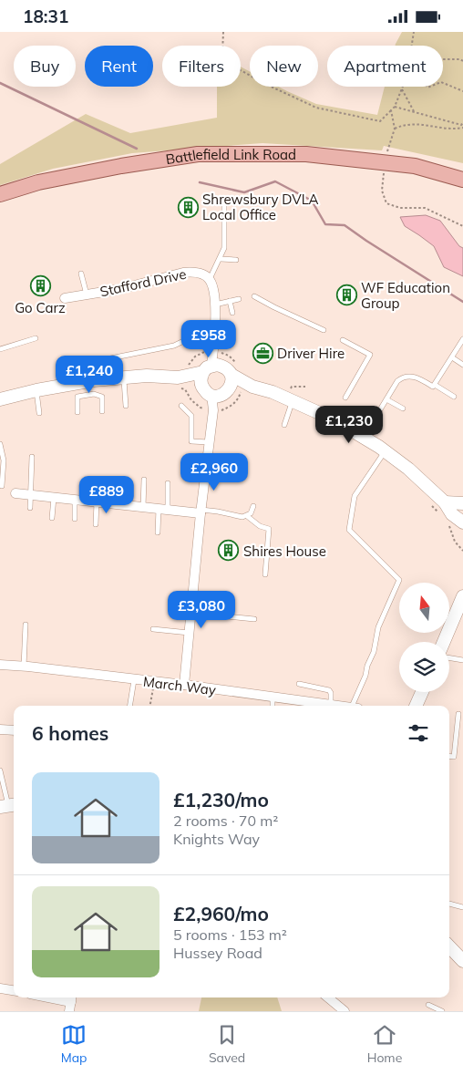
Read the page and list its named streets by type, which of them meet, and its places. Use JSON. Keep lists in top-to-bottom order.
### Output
{
  "streets": {
    "main road": ["Battlefield Link Road"],
    "street": ["Stafford Drive", "March Way"]
  },
  "places": {
    "building": [
      "Shrewsbury DVLA Local Office",
      "Go Carz",
      "WF Education Group",
      "Shires House"
    ],
    "office": ["Driver Hire"]
  },
  "north": "top",
  "page": {
    "status": "18:31",
    "chip": [
      "Buy",
      "Rent",
      "Filters",
      "New",
      "Apartment"
    ],
    "price": [
      "£958",
      "£1,240",
      "£1,230",
      "£2,960",
      "£889",
      "£3,080"
    ],
    "heading": "6 homes",
    "list": [
      {
        "name": "£1,230/mo",
        "note": "2 rooms · 70 m² · Knights Way"
      },
      {
        "name": "£2,960/mo",
        "note": "5 rooms · 153 m² · Hussey Road"
      }
    ],
    "tabs": ["Map", "Saved", "Home"]
  }
}
